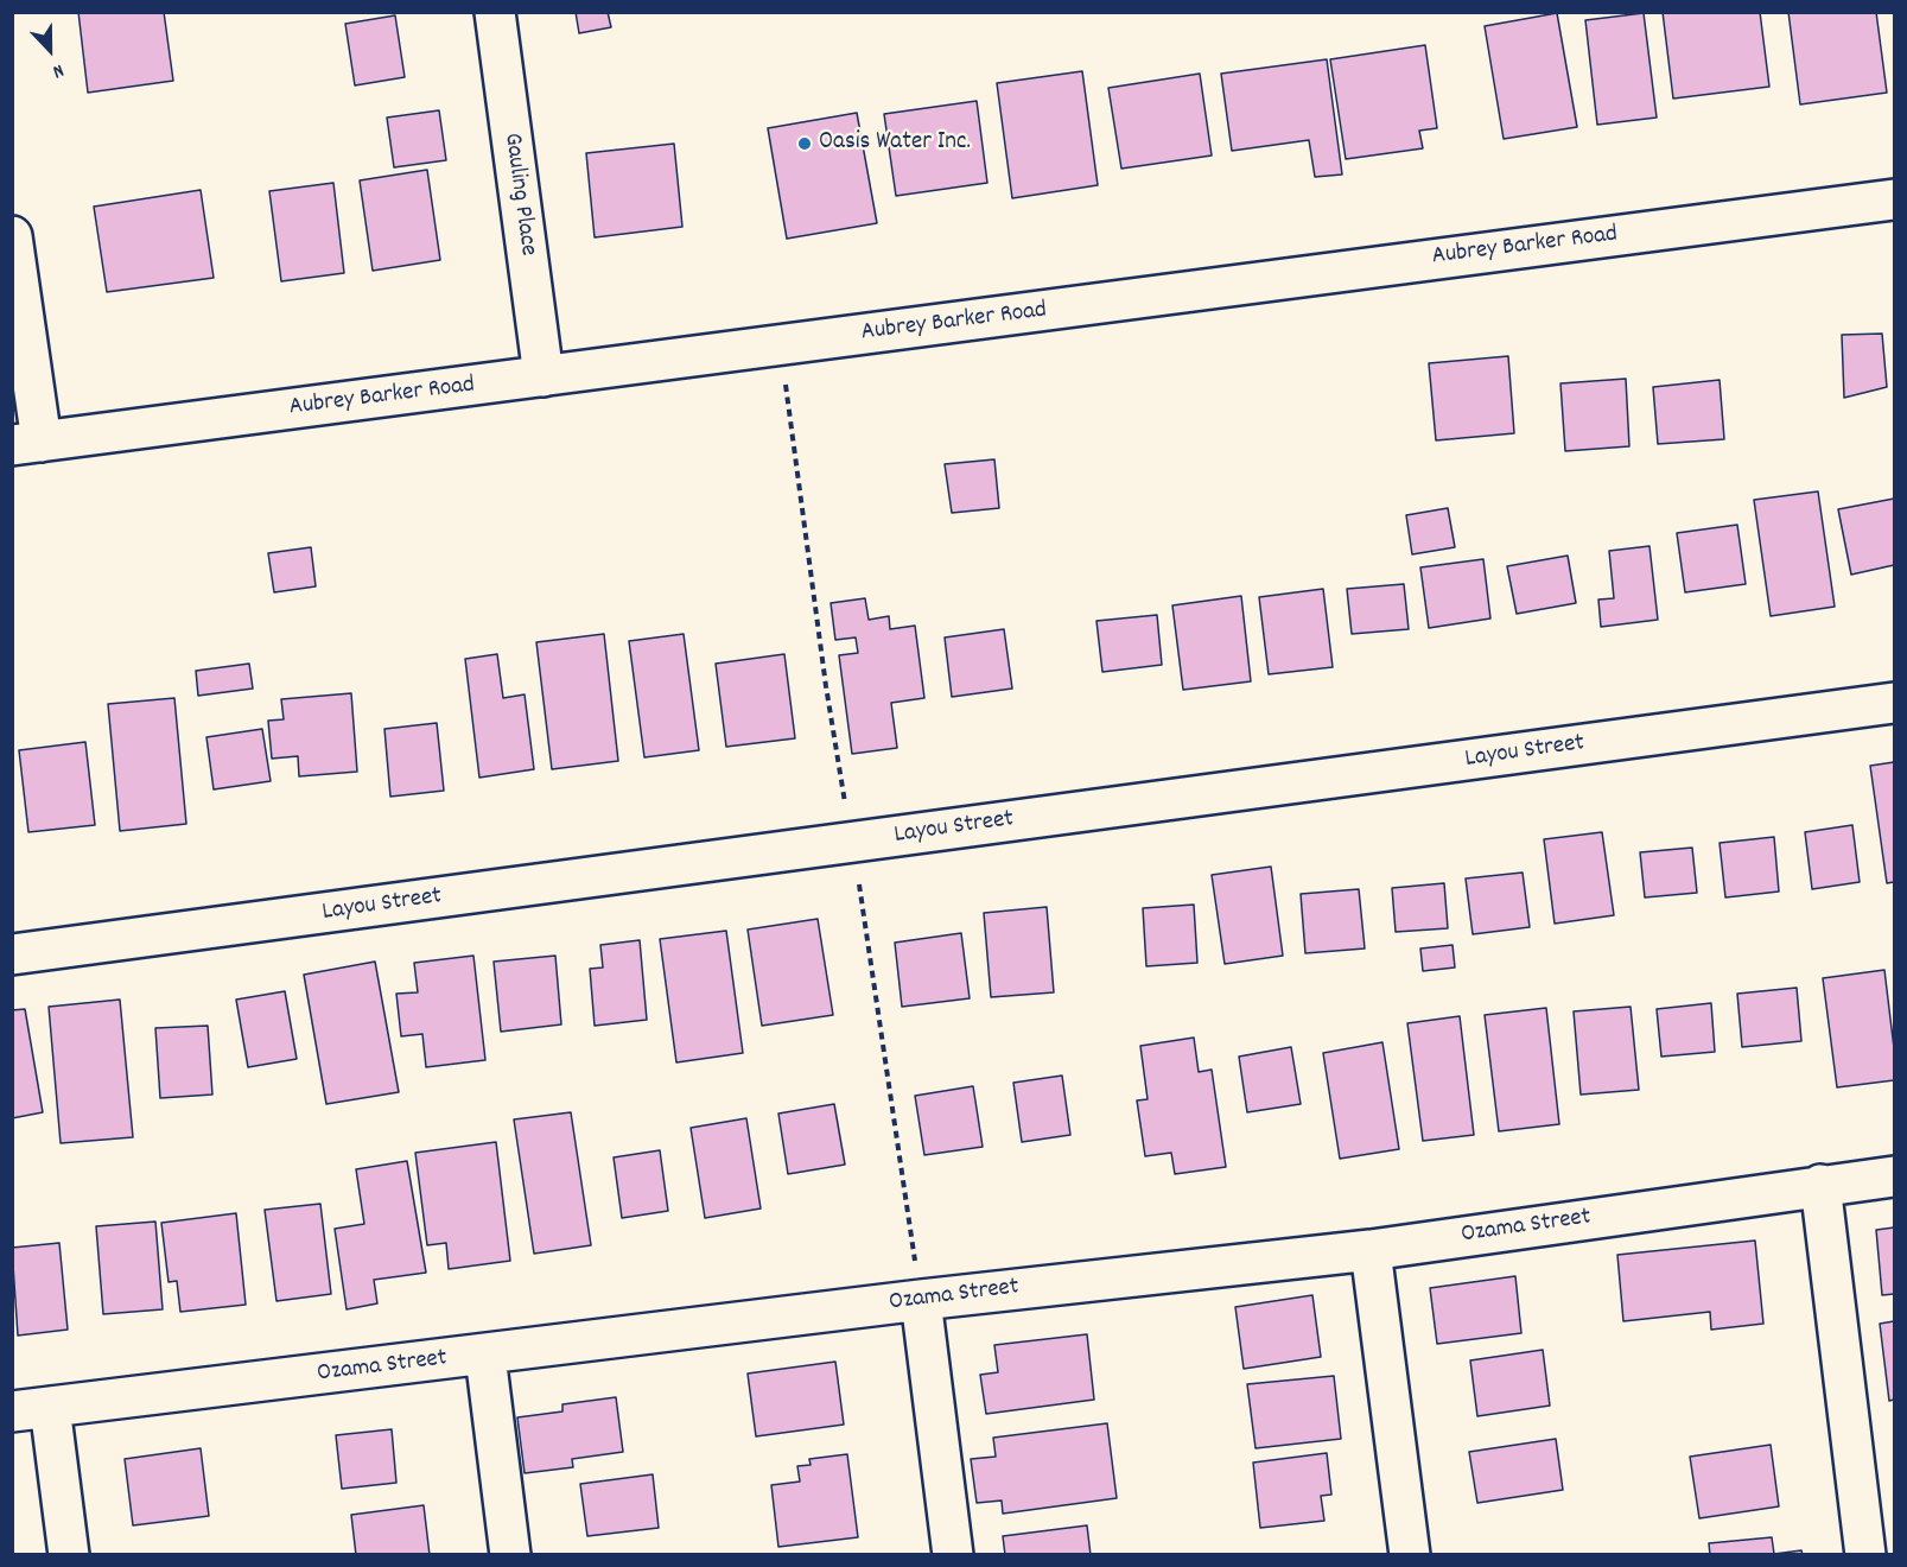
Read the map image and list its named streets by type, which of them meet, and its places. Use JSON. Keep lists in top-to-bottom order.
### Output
{
  "streets": {
    "street": [
      "Gauling Place",
      "Aubrey Barker Road",
      "Layou Street",
      "Ozama Street"
    ]
  },
  "crossings": [
    ["Gauling Place", "Aubrey Barker Road"]
  ],
  "places": ["Oasis Water Inc."],
  "north": "bottom"
}
